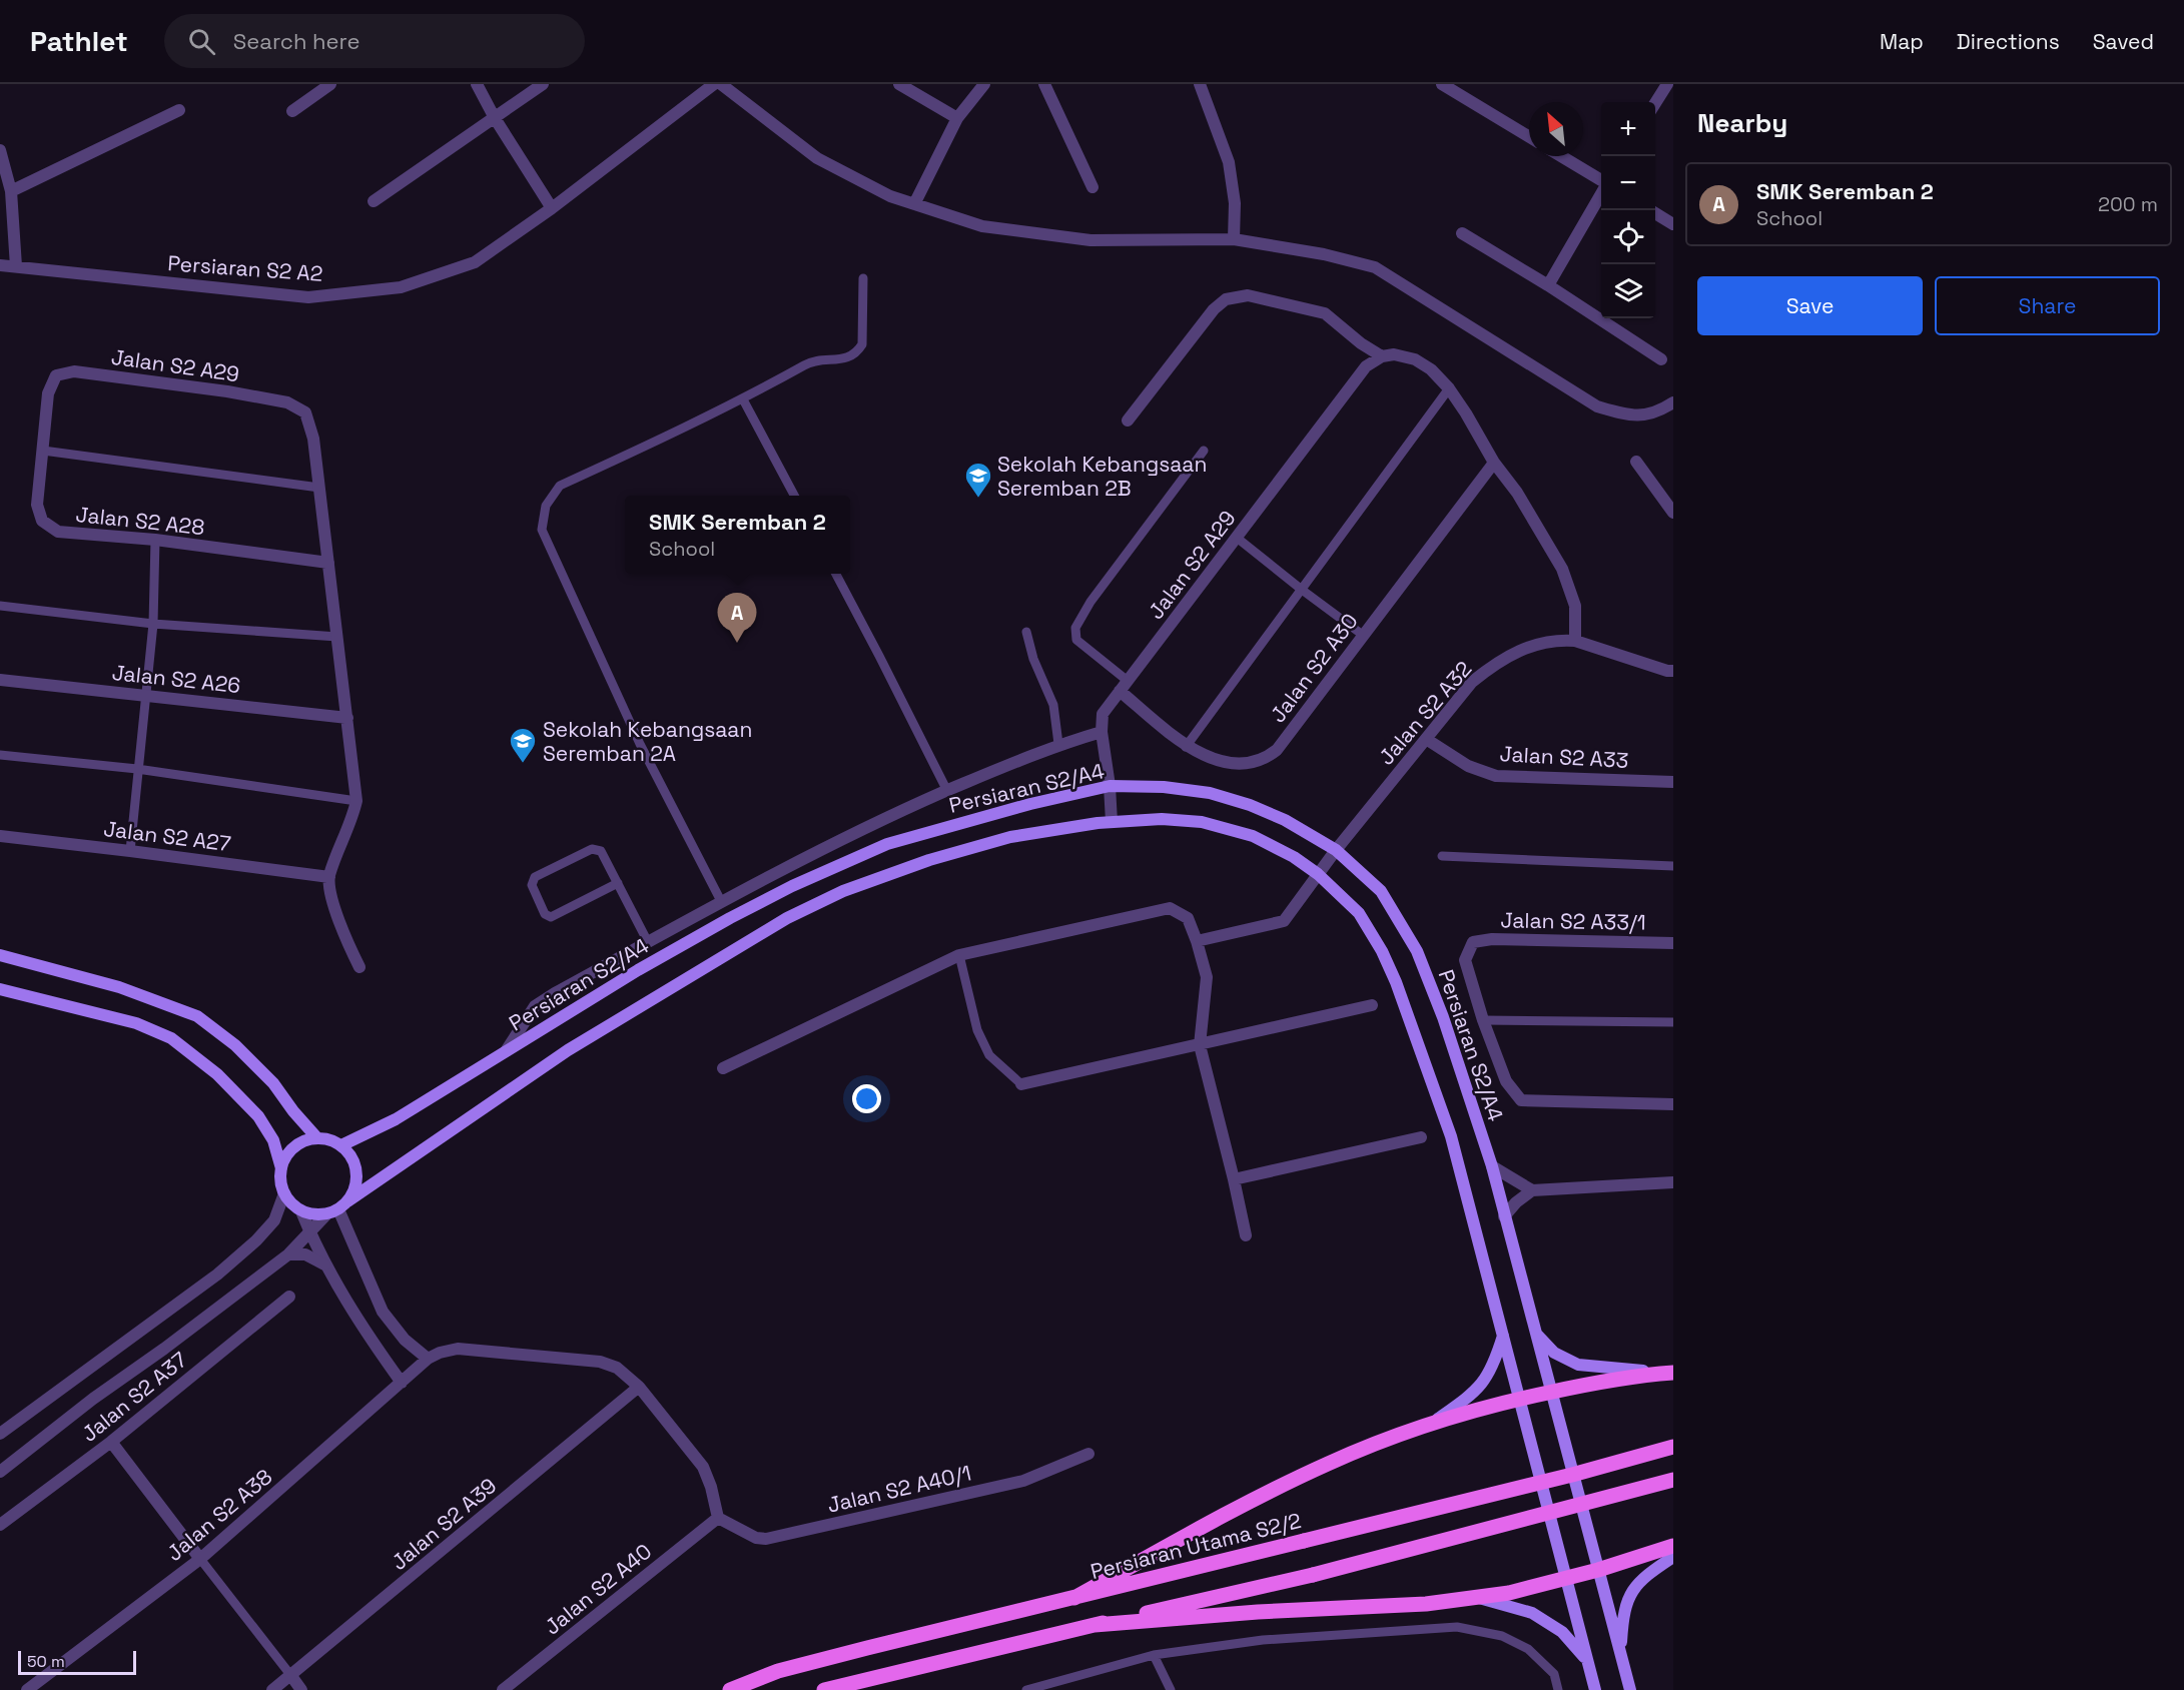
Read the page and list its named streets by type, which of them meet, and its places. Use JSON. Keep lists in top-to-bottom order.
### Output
{
  "streets": {
    "main road": ["Persiaran S2/A4", "Persiaran Utama S2/2"],
    "street": [
      "Persiaran S2 A2",
      "Jalan S2 A29",
      "Jalan S2 A28",
      "Jalan S2 A30",
      "Jalan S2 A26",
      "Jalan S2 A32",
      "Jalan S2 A33",
      "Jalan S2 A27",
      "Jalan S2 A33/1",
      "Jalan S2 A37",
      "Jalan S2 A40/1",
      "Jalan S2 A38",
      "Jalan S2 A39",
      "Jalan S2 A40"
    ]
  },
  "crossings": [
    ["Jalan S2 A29", "Jalan S2 A28"],
    ["Jalan S2 A29", "Jalan S2 A30"],
    ["Jalan S2 A29", "Persiaran S2/A4"],
    ["Jalan S2 A32", "Jalan S2 A33"],
    ["Jalan S2 A32", "Persiaran S2/A4"],
    ["Jalan S2 A40/1", "Jalan S2 A40"]
  ],
  "places": {
    "school or university": ["Sekolah Kebangsaan Seremban 2B", "Sekolah Kebangsaan Seremban 2A"]
  },
  "scale_bar": "50 m",
  "north": "top left",
  "page": {
    "header": "Pathlet",
    "search": "Search here",
    "nav": ["Map", "Directions", "Saved"],
    "heading": "Nearby",
    "map_buttons": ["+", "−"],
    "list": [
      {
        "mark": "A",
        "name": "SMK Seremban 2",
        "note": "School",
        "value": "200 m"
      }
    ],
    "buttons": ["Save", "Share"],
    "popup": ["SMK Seremban 2", "School"],
    "pins": "A",
    "scale": "50 m"
  }
}
